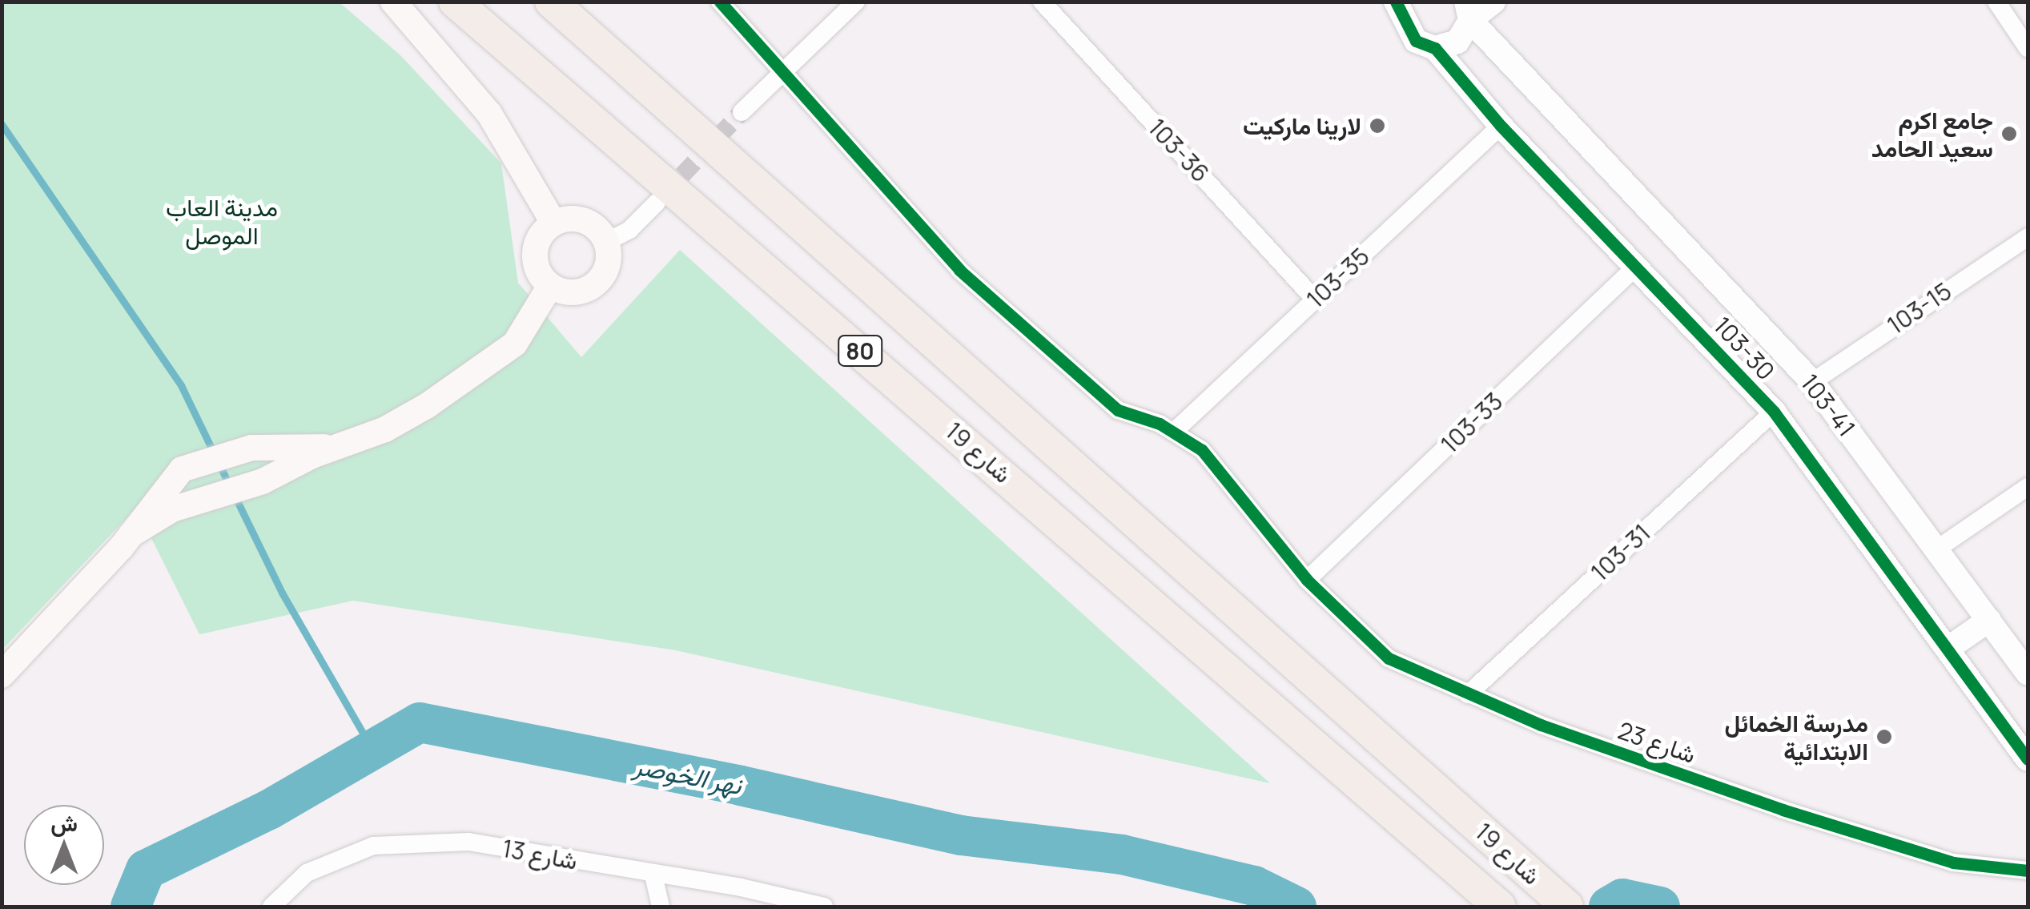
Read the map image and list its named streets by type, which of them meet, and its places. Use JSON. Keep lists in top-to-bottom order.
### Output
{
  "streets": {
    "highway": ["80", "شارع 19"],
    "street": [
      "103-36",
      "103-35",
      "103-15",
      "103-30",
      "103-41",
      "103-33",
      "103-31",
      "شارع 23",
      "شارع 13"
    ]
  },
  "crossings": [
    ["103-36", "103-35"],
    ["103-35", "103-30"],
    ["103-35", "شارع 23"],
    ["103-15", "103-41"],
    ["103-30", "103-33"],
    ["103-30", "103-31"],
    ["103-33", "شارع 23"],
    ["103-31", "شارع 23"]
  ],
  "water": ["نهر الخوصر"],
  "parks": ["مدينة العاب الموصل"],
  "places": ["لارينا ماركيت", "جامع اكرم سعيد الحامد", "مدرسة الخمائل الابتدائية"],
  "north": "top"
}
